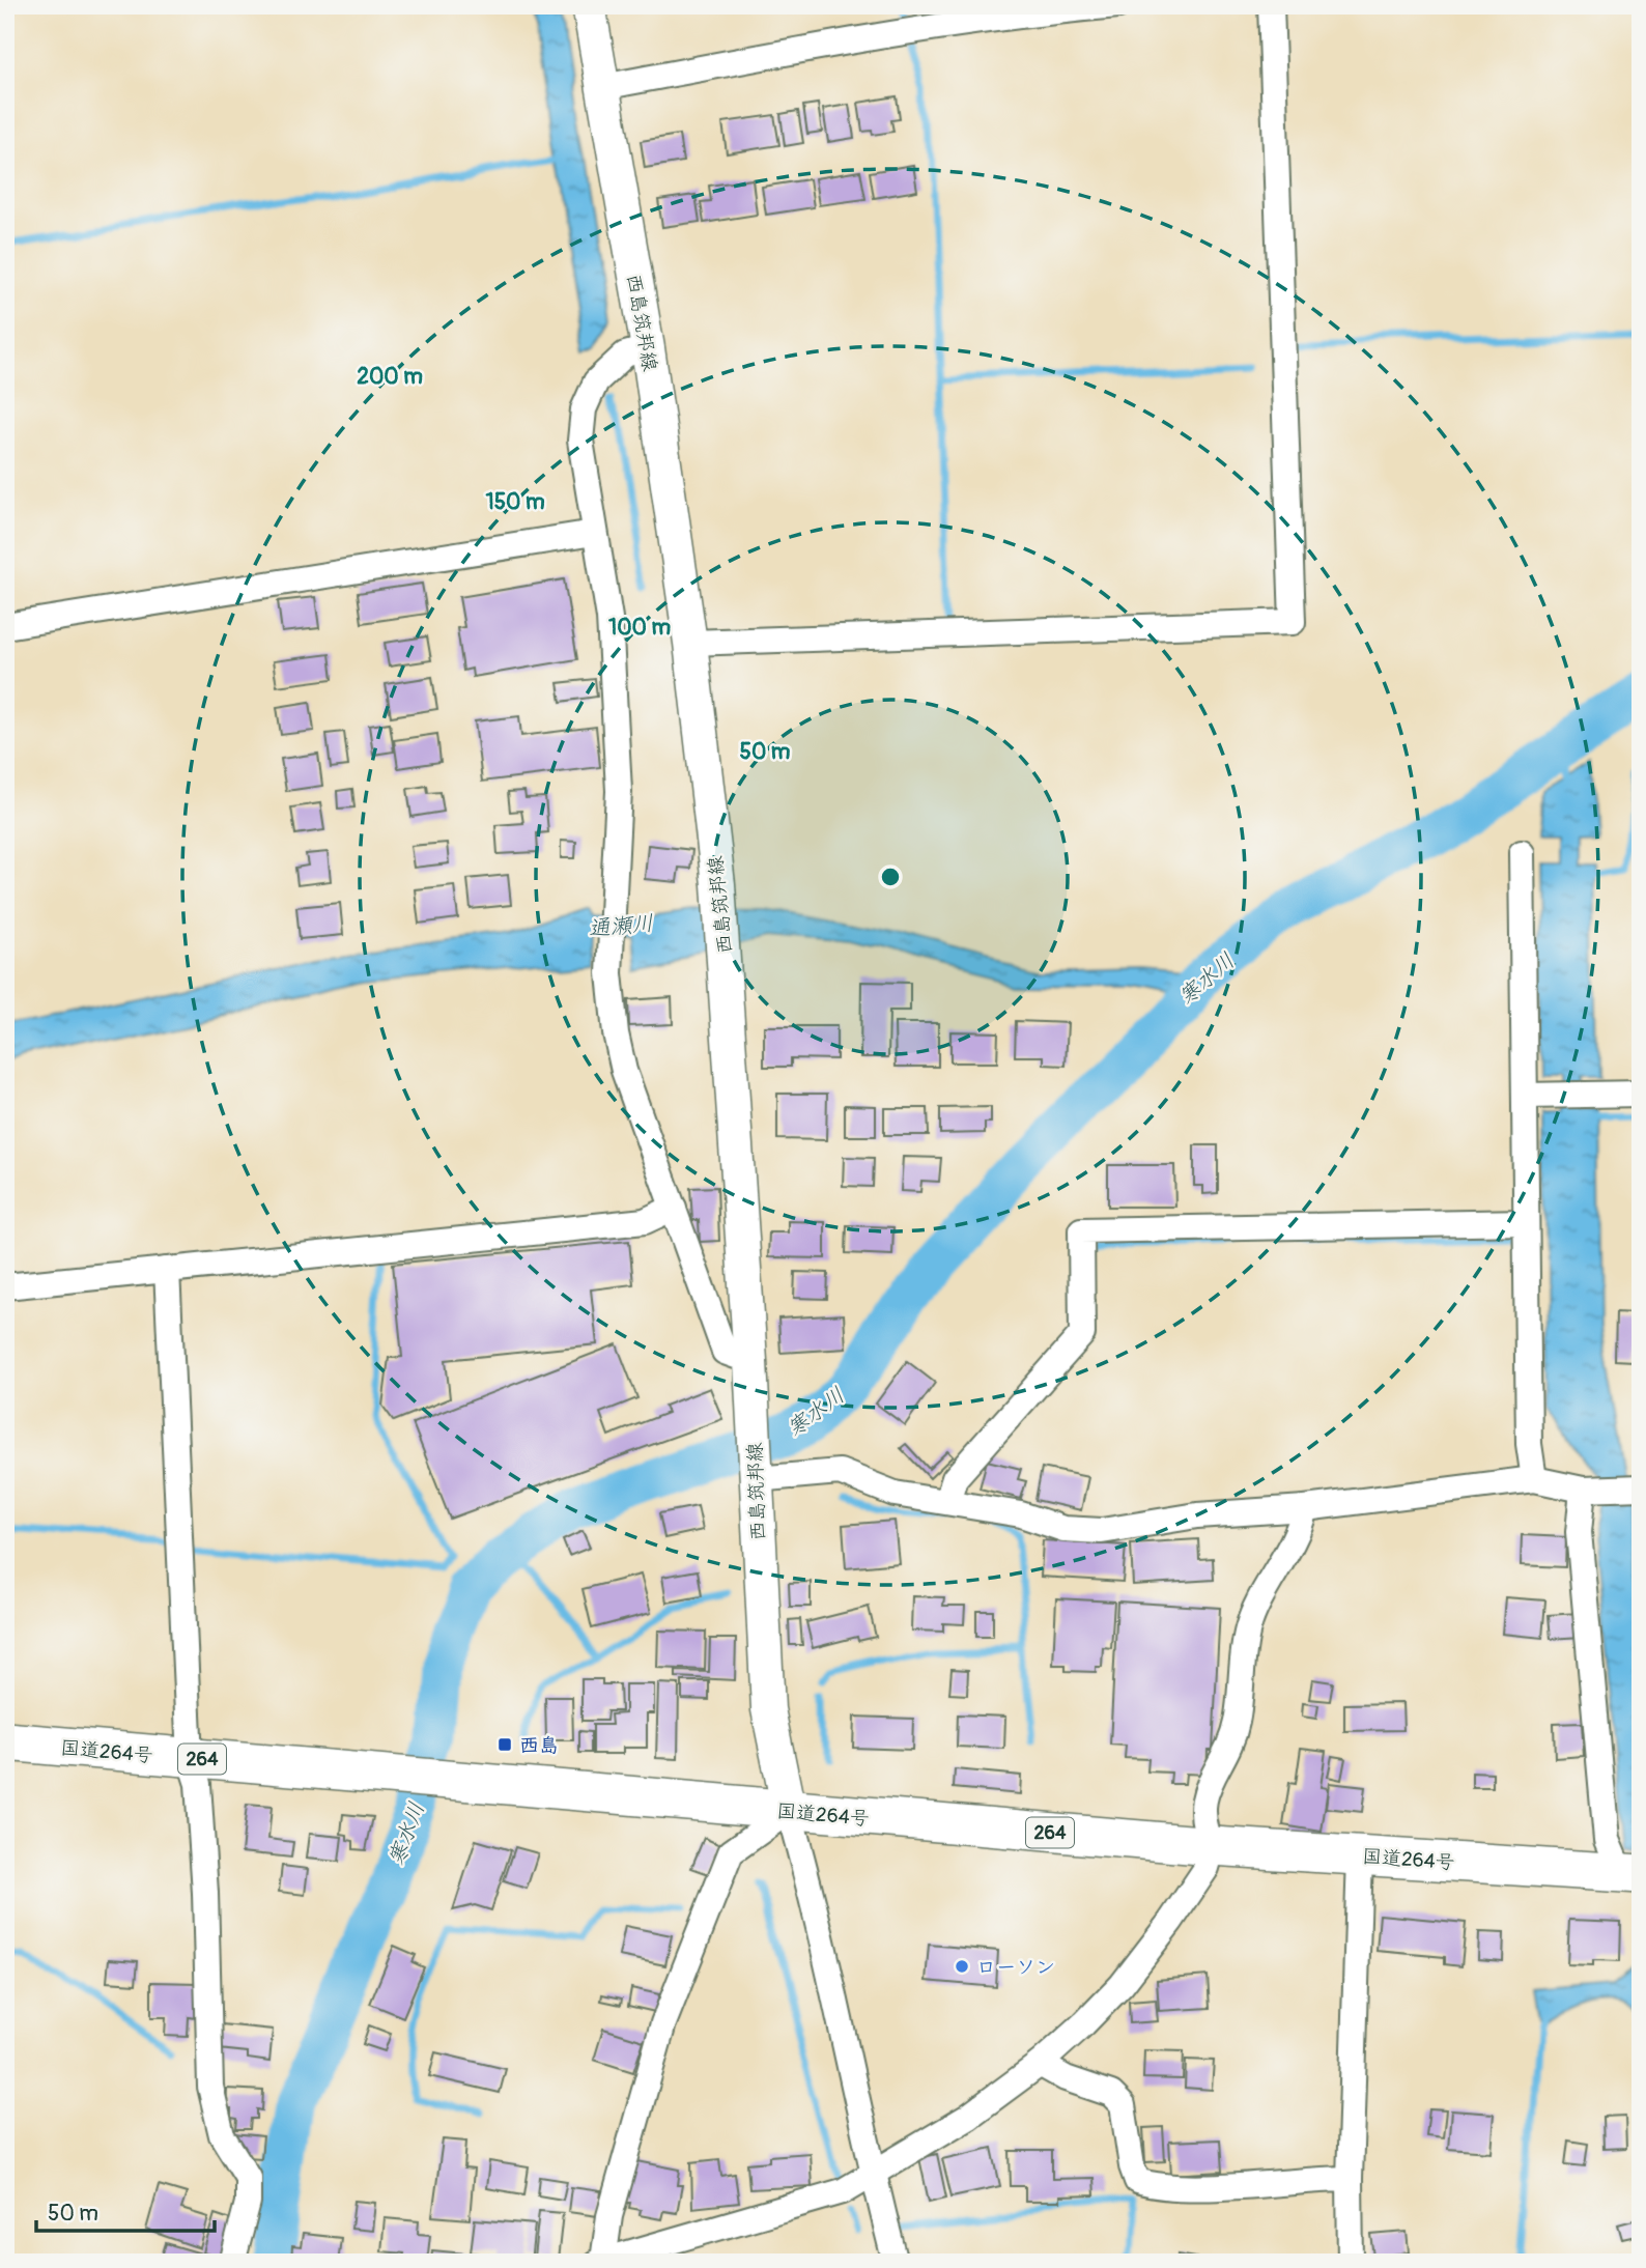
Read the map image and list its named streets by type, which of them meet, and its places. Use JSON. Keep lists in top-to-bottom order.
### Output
{
  "streets": {
    "highway": ["国道264号", "264"],
    "main road": ["西島筑邦線"]
  },
  "crossings": [
    ["西島筑邦線", "国道264号"]
  ],
  "water": ["通瀬川", "寒水川"],
  "places": {
    "transit": ["西島"],
    "other": ["ローソン"]
  },
  "scale_bar": "50 m",
  "rings": [
    "200 m",
    "150 m",
    "100 m",
    "50 m"
  ]
}
